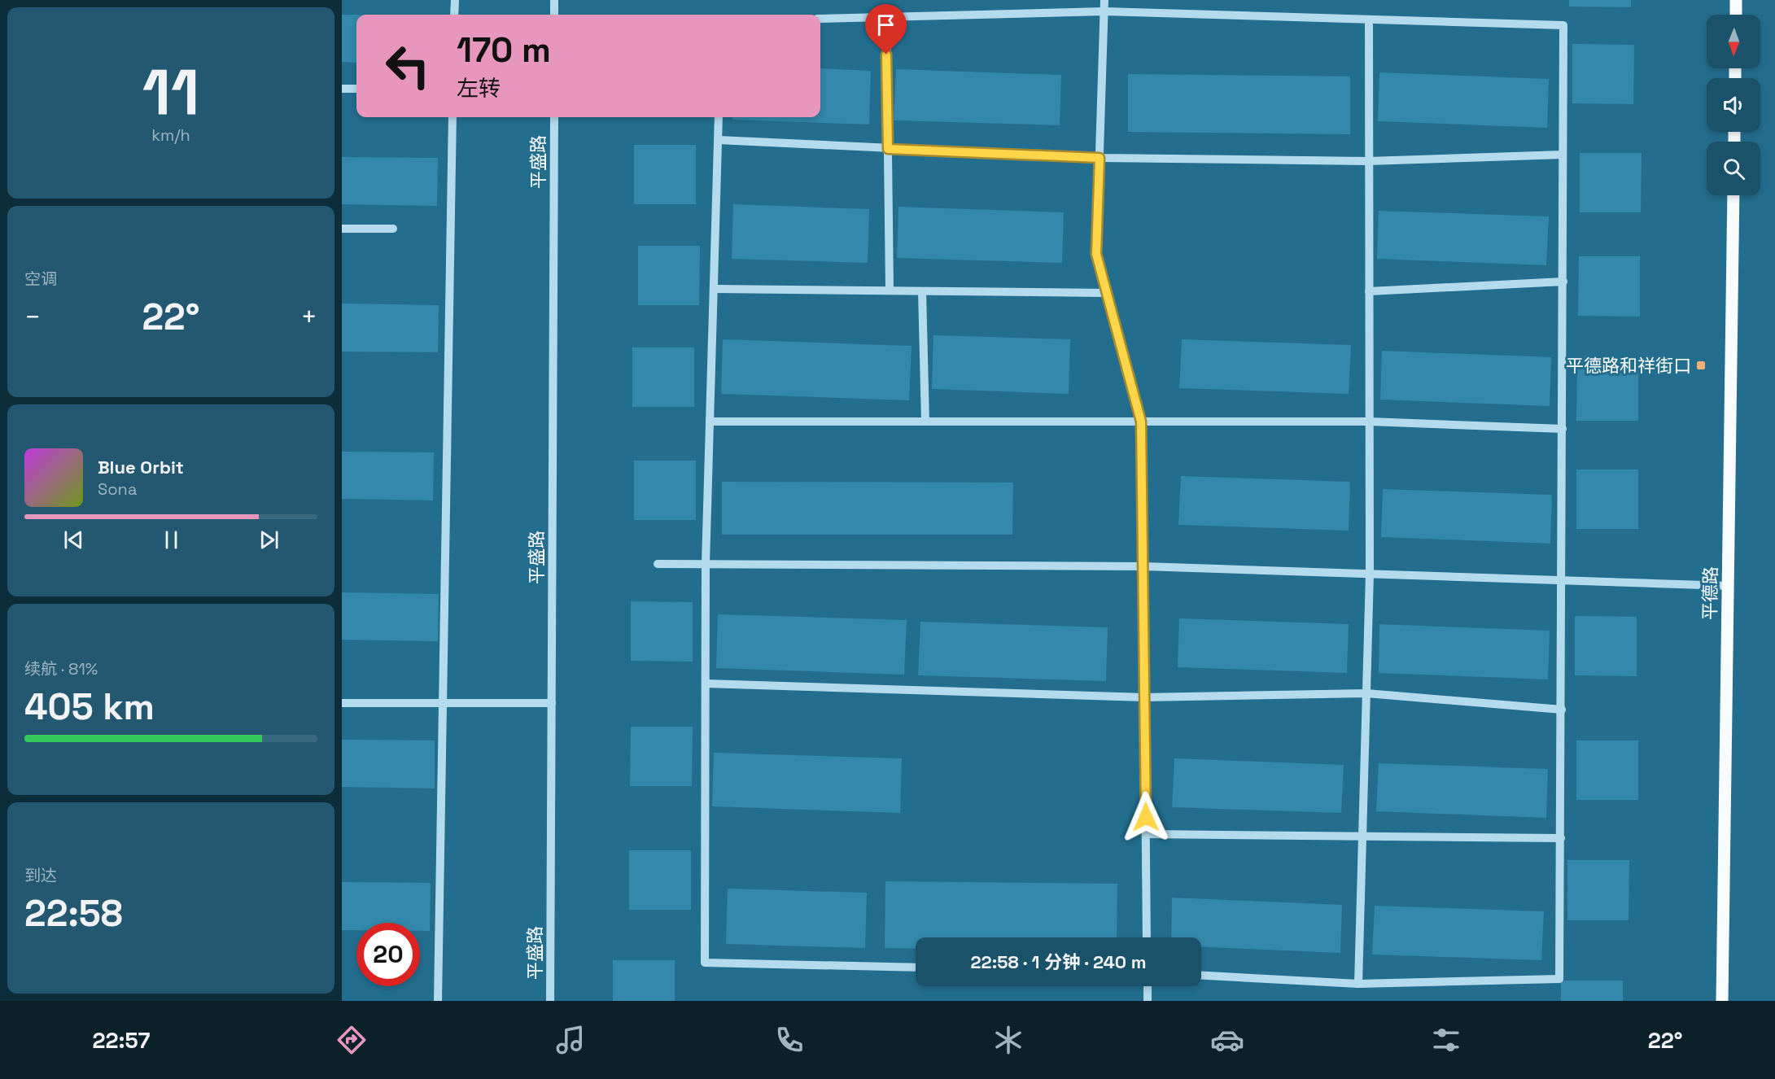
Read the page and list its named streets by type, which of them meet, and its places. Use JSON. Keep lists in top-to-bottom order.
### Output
{
  "streets": {
    "main road": ["平德路"],
    "street": ["平盛路"]
  },
  "places": {
    "transit": ["平德路和祥街口"]
  },
  "north": "bottom",
  "page": {
    "tile": [
      ["11", "km/h"],
      "空调",
      ["续航 · 81%", "405 km"],
      ["到达", "22:58"]
    ],
    "turn": ["170 m", "左转"],
    "heat": ["−", "22°", "+"],
    "song": ["Blue Orbit", "Sona"],
    "limit": "20",
    "trip": "22:58 · 1 分钟 · 240 m",
    "tabs": ["22:57", "22°"]
  }
}
